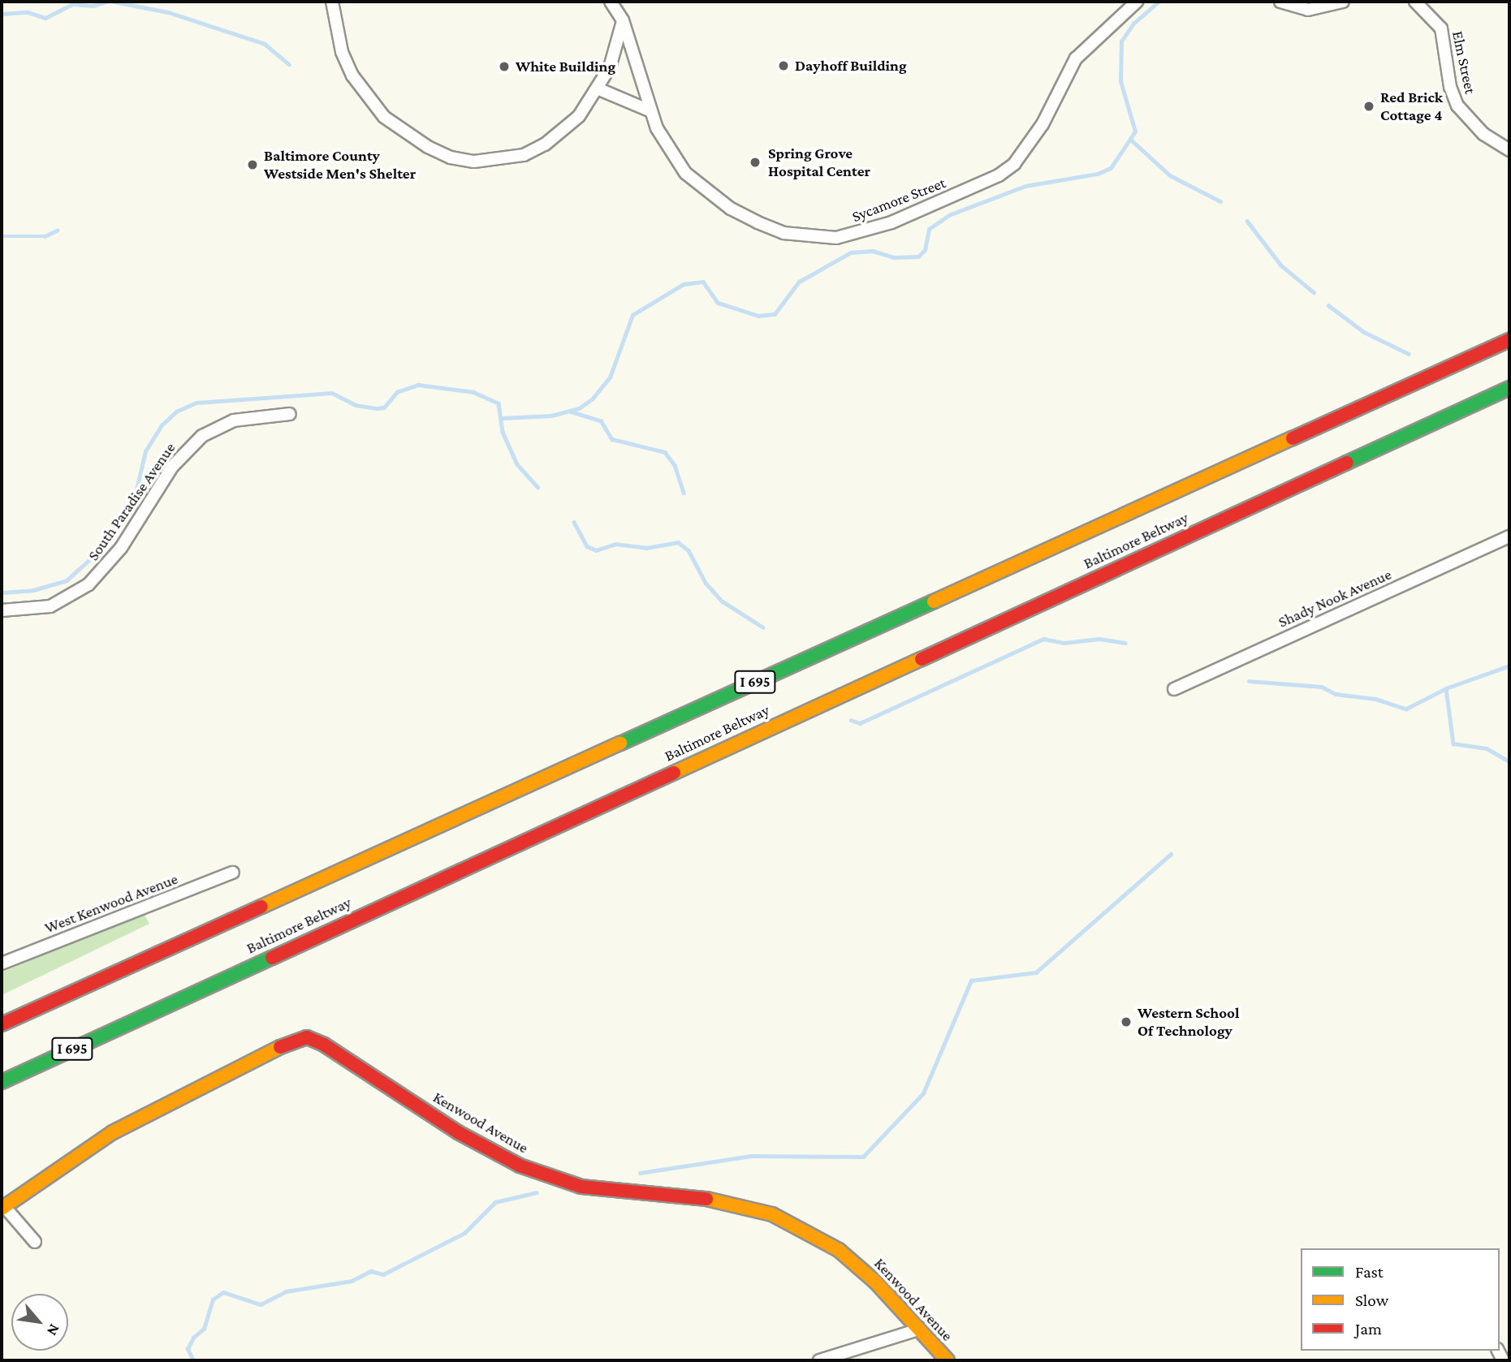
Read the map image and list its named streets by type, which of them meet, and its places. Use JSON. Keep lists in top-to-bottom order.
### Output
{
  "streets": {
    "main road": ["Baltimore Beltway", "I 695", "Kenwood Avenue"],
    "street": [
      "Elm Street",
      "Sycamore Street",
      "South Paradise Avenue",
      "Shady Nook Avenue",
      "West Kenwood Avenue"
    ]
  },
  "places": [
    "Dayhoff Building",
    "White Building",
    "Red Brick Cottage 4",
    "Spring Grove Hospital Center",
    "Baltimore County Westside Men's Shelter",
    "Western School Of Technology"
  ],
  "legend": ["Fast", "Slow", "Jam"],
  "north": "bottom right"
}
